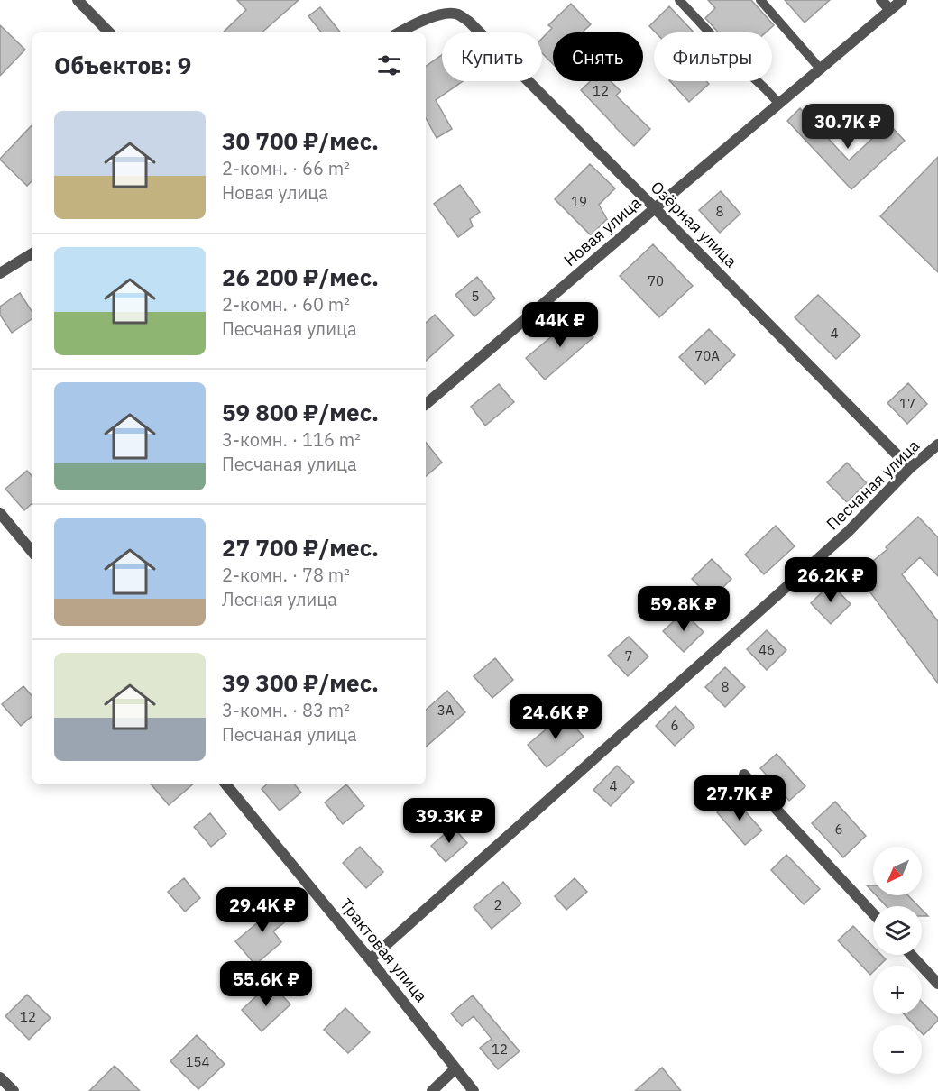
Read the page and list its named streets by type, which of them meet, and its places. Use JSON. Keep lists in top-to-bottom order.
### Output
{
  "streets": {
    "street": [
      "Озёрная улица",
      "Новая улица",
      "Песчаная улица",
      "Трактовая улица"
    ]
  },
  "crossings": [
    ["Озёрная улица", "Новая улица"],
    ["Озёрная улица", "Песчаная улица"],
    ["Песчаная улица", "Трактовая улица"]
  ],
  "house_numbers": [
    "12",
    "19",
    "8",
    "70",
    "5",
    "4",
    "70А",
    "17",
    "46",
    "7",
    "8",
    "3А",
    "6",
    "4",
    "6",
    "2",
    "12",
    "12",
    "154"
  ],
  "north": "bottom left",
  "page": {
    "chip": ["Купить", "Снять", "Фильтры"],
    "heading": "Объектов: 9",
    "list": [
      {
        "name": "30 700 ₽/мес.",
        "note": "2-комн. · 66 m² · Новая улица"
      },
      {
        "name": "26 200 ₽/мес.",
        "note": "2-комн. · 60 m² · Песчаная улица"
      },
      {
        "name": "59 800 ₽/мес.",
        "note": "3-комн. · 116 m² · Песчаная улица"
      },
      {
        "name": "27 700 ₽/мес.",
        "note": "2-комн. · 78 m² · Лесная улица"
      },
      {
        "name": "39 300 ₽/мес.",
        "note": "3-комн. · 83 m² · Песчаная улица"
      }
    ],
    "price": [
      "30.7K ₽",
      "44K ₽",
      "26.2K ₽",
      "59.8K ₽",
      "24.6K ₽",
      "27.7K ₽",
      "39.3K ₽",
      "29.4K ₽",
      "55.6K ₽"
    ],
    "map_buttons": ["+", "−"]
  }
}
